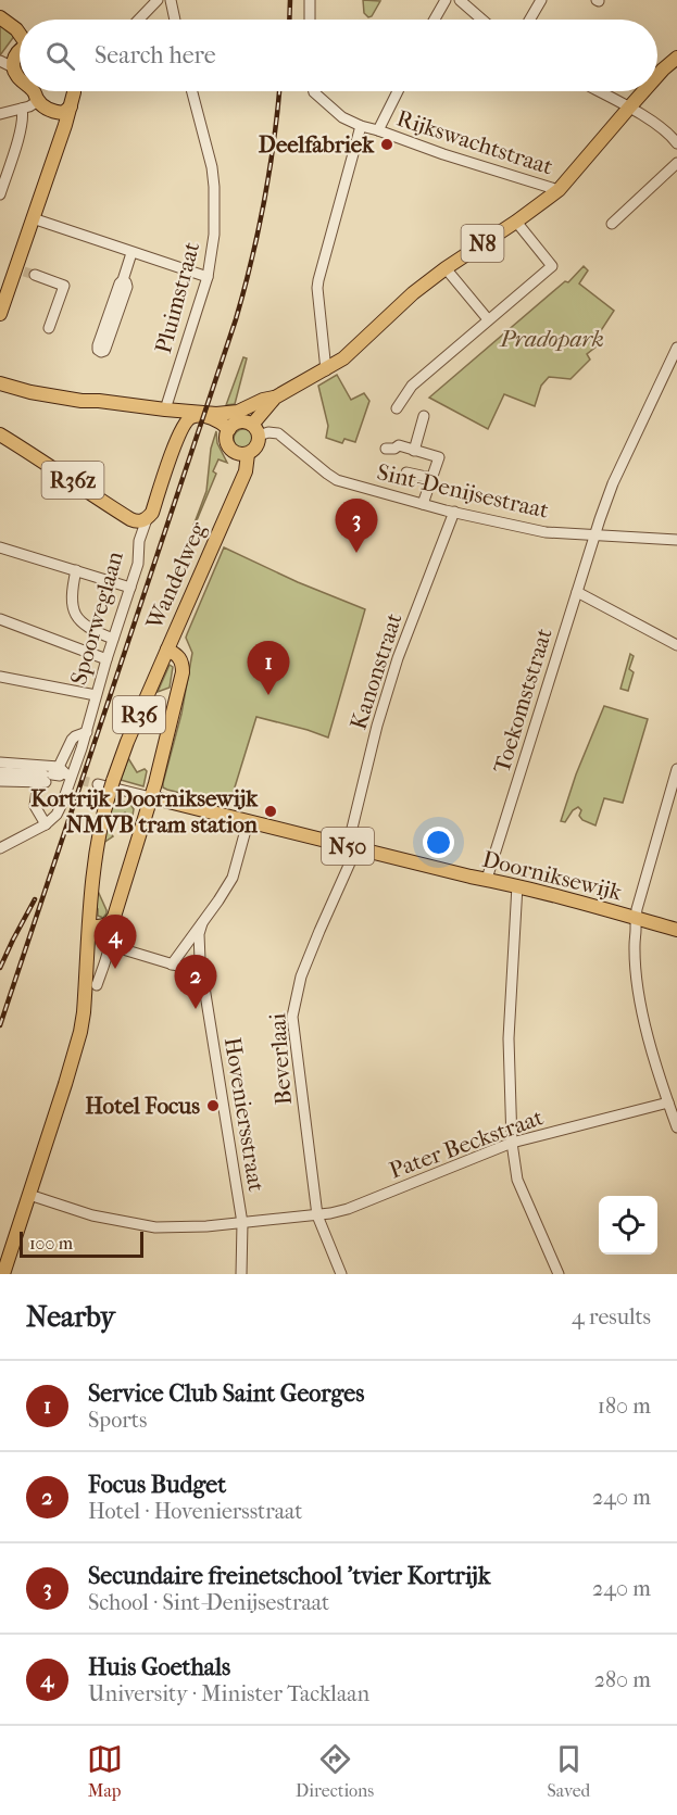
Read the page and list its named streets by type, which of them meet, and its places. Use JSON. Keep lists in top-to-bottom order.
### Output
{
  "streets": {
    "main road": [
      "N8",
      "R36z",
      "Wandelweg",
      "Spoorweglaan",
      "R36",
      "N50",
      "Doorniksewijk"
    ],
    "street": [
      "Rijkswachtstraat",
      "Pluimstraat",
      "Sint-Denijsestraat",
      "Kanonstraat",
      "Toekomststraat",
      "Beverlaai",
      "Hoveniersstraat",
      "Pater Beckstraat"
    ]
  },
  "crossings": [
    ["Rijkswachtstraat", "N8"],
    ["N8", "Sint-Denijsestraat"],
    ["N8", "Wandelweg"],
    ["N8", "R36"],
    ["R36z", "Spoorweglaan"],
    ["Sint-Denijsestraat", "Wandelweg"],
    ["Sint-Denijsestraat", "Kanonstraat"],
    ["Sint-Denijsestraat", "Toekomststraat"],
    ["Sint-Denijsestraat", "R36"],
    ["Wandelweg", "R36"],
    ["Wandelweg", "Doorniksewijk"],
    ["Kanonstraat", "Doorniksewijk"],
    ["Kanonstraat", "Beverlaai"],
    ["Toekomststraat", "Doorniksewijk"],
    ["R36", "Pater Beckstraat"],
    ["Doorniksewijk", "Beverlaai"],
    ["Beverlaai", "Pater Beckstraat"],
    ["Hoveniersstraat", "Pater Beckstraat"]
  ],
  "parks": ["Pradopark"],
  "places": ["Deelfabriek", "Kortrijk Doorniksewijk NMVB tram station", "Hotel Focus"],
  "scale_bar": "100 m",
  "page": {
    "search": "Search here",
    "pins": [
      "3",
      "1",
      "4",
      "2"
    ],
    "scale": "100 m",
    "heading": ["Nearby", "4 results"],
    "list": [
      {
        "mark": "1",
        "name": "Service Club Saint Georges",
        "note": "Sports",
        "value": "180 m"
      },
      {
        "mark": "2",
        "name": "Focus Budget",
        "note": "Hotel · Hoveniersstraat",
        "value": "240 m"
      },
      {
        "mark": "3",
        "name": "Secundaire freinetschool 'tvier Kortrijk",
        "note": "School · Sint-Denijsestraat",
        "value": "240 m"
      },
      {
        "mark": "4",
        "name": "Huis Goethals",
        "note": "University · Minister Tacklaan",
        "value": "280 m"
      }
    ],
    "nav": ["Map", "Directions", "Saved"]
  }
}
